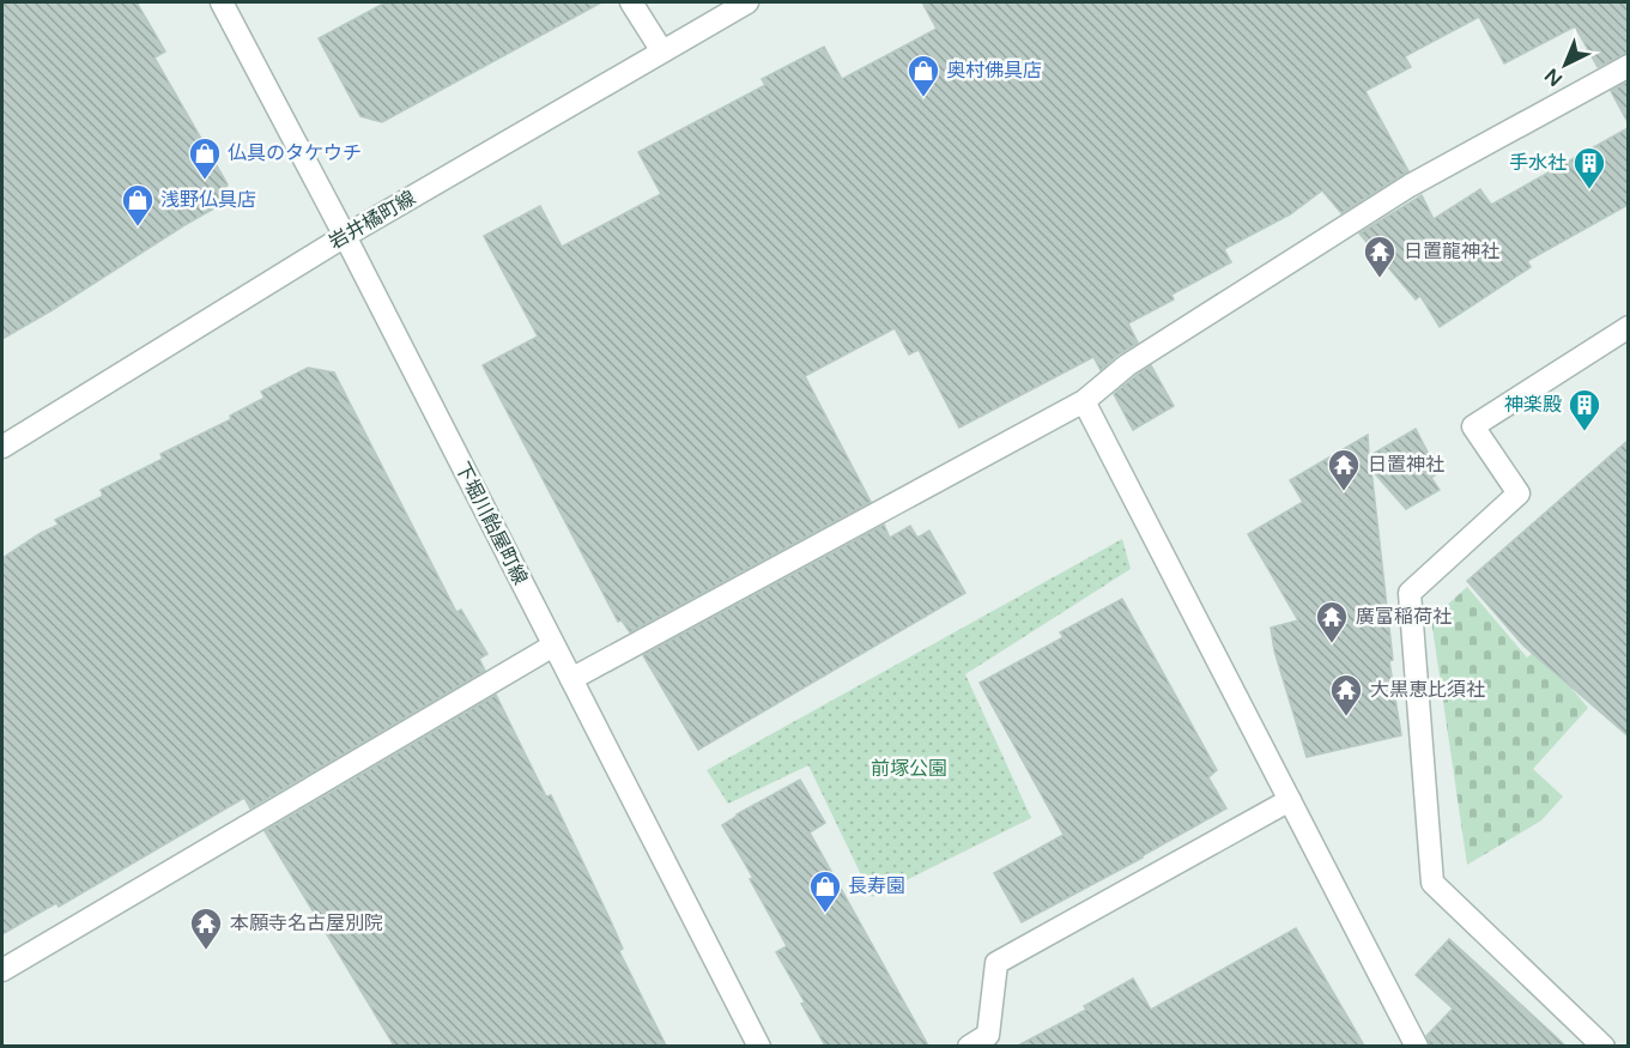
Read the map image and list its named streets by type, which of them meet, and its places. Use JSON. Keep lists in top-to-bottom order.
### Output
{
  "streets": {
    "street": ["岩井橘町線", "下堀川飴屋町線"]
  },
  "crossings": [
    ["岩井橘町線", "下堀川飴屋町線"]
  ],
  "parks": ["前塚公園"],
  "places": {
    "shop": [
      "奥村佛具店",
      "仏具のタケウチ",
      "浅野仏具店",
      "長寿園"
    ],
    "building": ["手水社", "神楽殿"],
    "temple": [
      "日置龍神社",
      "日置神社",
      "廣富稲荷社",
      "大黒恵比須社",
      "本願寺名古屋別院"
    ]
  },
  "north": "bottom left"
}
